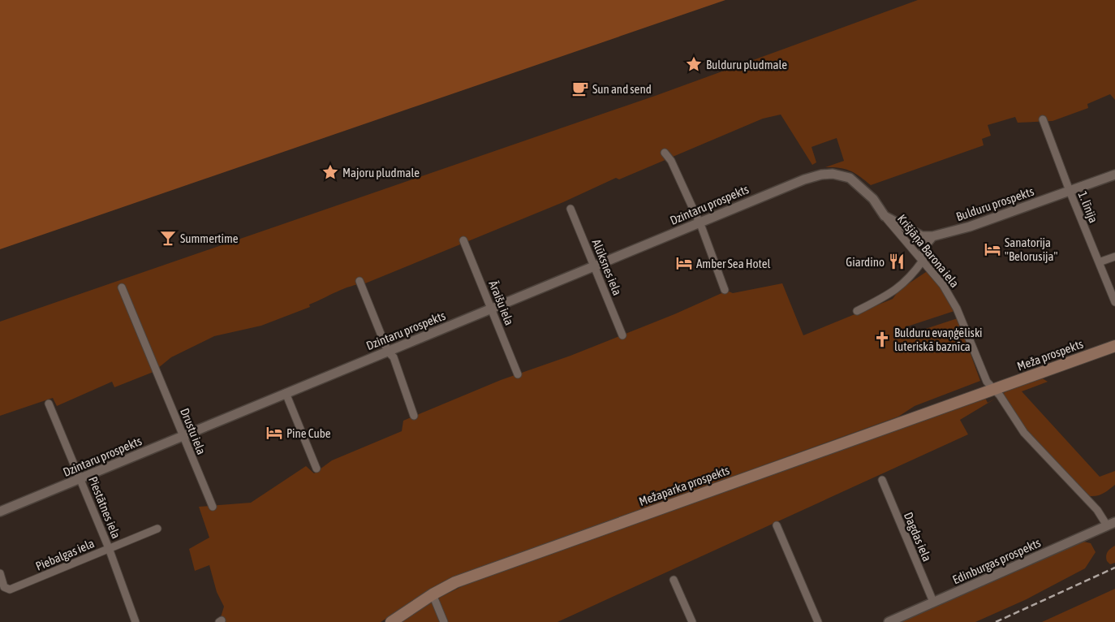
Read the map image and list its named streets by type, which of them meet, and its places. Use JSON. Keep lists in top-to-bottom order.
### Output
{
  "streets": {
    "main road": ["Meža prospekts", "Mežaparka prospekts"],
    "street": [
      "Bulduru prospekts",
      "Dzintaru prospekts",
      "1. līnija",
      "Krišjāņa Barona iela",
      "Alūksnes iela",
      "Āraišu iela",
      "Drustu iela",
      "Piestātnes iela",
      "Dagdas iela",
      "Piebalgas iela",
      "Edinburgas prospekts"
    ]
  },
  "crossings": [
    ["Bulduru prospekts", "1. līnija"],
    ["Bulduru prospekts", "Krišjāņa Barona iela"],
    ["Dzintaru prospekts", "Krišjāņa Barona iela"],
    ["Dzintaru prospekts", "Alūksnes iela"],
    ["Dzintaru prospekts", "Āraišu iela"],
    ["Dzintaru prospekts", "Drustu iela"],
    ["Dzintaru prospekts", "Piestātnes iela"],
    ["Krišjāņa Barona iela", "Meža prospekts"],
    ["Krišjāņa Barona iela", "Mežaparka prospekts"],
    ["Krišjāņa Barona iela", "Edinburgas prospekts"],
    ["Meža prospekts", "Mežaparka prospekts"],
    ["Piestātnes iela", "Piebalgas iela"],
    ["Dagdas iela", "Edinburgas prospekts"]
  ],
  "places": {
    "place": ["Bulduru pludmale", "Majoru pludmale"],
    "cafe": ["Sun and send"],
    "bar": ["Summertime"],
    "hotel": ["Sanatorija \"Belorusija\"", "Amber Sea Hotel", "Pine Cube"],
    "restaurant": ["Giardino"],
    "church": ["Bulduru evaņģēliski luteriskā baznīca"]
  }
}
